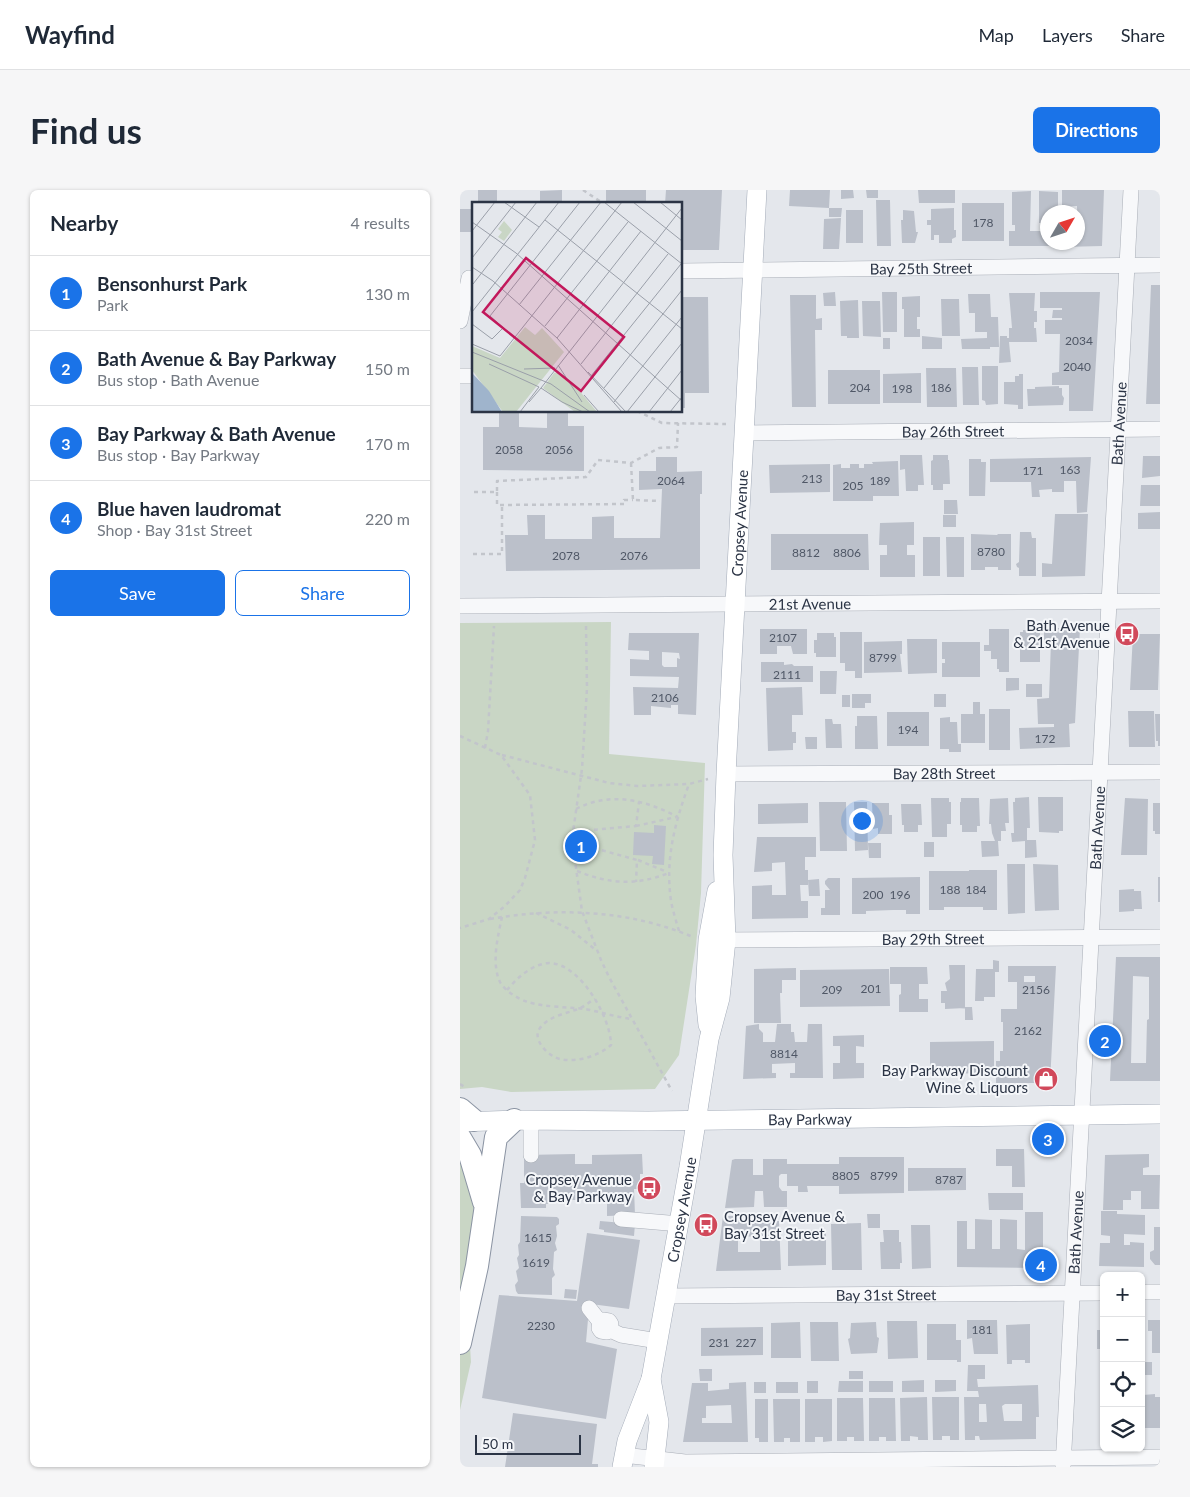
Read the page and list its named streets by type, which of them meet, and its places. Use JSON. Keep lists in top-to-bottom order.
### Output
{
  "streets": {
    "main road": ["Cropsey Avenue", "Bay Parkway"],
    "street": [
      "Bay 25th Street",
      "Bath Avenue",
      "Bay 26th Street",
      "21st Avenue",
      "Bay 28th Street",
      "Bay 29th Street",
      "Bay 31st Street"
    ]
  },
  "crossings": [
    ["Bay 25th Street", "Bath Avenue"],
    ["Bay 25th Street", "Cropsey Avenue"],
    ["Bath Avenue", "Bay 26th Street"],
    ["Bath Avenue", "21st Avenue"],
    ["Bath Avenue", "Bay 28th Street"],
    ["Bath Avenue", "Bay 29th Street"],
    ["Bath Avenue", "Bay Parkway"],
    ["Bath Avenue", "Bay 31st Street"],
    ["Bay 26th Street", "Cropsey Avenue"],
    ["Cropsey Avenue", "21st Avenue"],
    ["Cropsey Avenue", "Bay 28th Street"],
    ["Cropsey Avenue", "Bay 29th Street"],
    ["Cropsey Avenue", "Bay Parkway"],
    ["Cropsey Avenue", "Bay 31st Street"]
  ],
  "places": {
    "bus stop": ["Bath Avenue & 21st Avenue", "Cropsey Avenue & Bay Parkway", "Cropsey Avenue & Bay 31st Street"],
    "shop": ["Bay Parkway Discount Wine & Liquors"]
  },
  "house_numbers": [
    "178",
    "2034",
    "2040",
    "204",
    "186",
    "198",
    "2058",
    "2056",
    "163",
    "171",
    "213",
    "2064",
    "189",
    "205",
    "8780",
    "8812",
    "8806",
    "2078",
    "2076",
    "2107",
    "8799",
    "2111",
    "2106",
    "194",
    "172",
    "188",
    "184",
    "200",
    "196",
    "201",
    "209",
    "2156",
    "2162",
    "8814",
    "8805",
    "8799",
    "8787",
    "1615",
    "1619",
    "2230",
    "181",
    "231",
    "227"
  ],
  "scale_bar": "50 m",
  "north": "top right",
  "page": {
    "header": "Wayfind",
    "nav": ["Map", "Layers", "Share"],
    "buttons": [
      "Directions",
      ["Save", "Share"]
    ],
    "title": "Find us",
    "heading": ["Nearby", "4 results"],
    "list": [
      {
        "mark": "1",
        "name": "Bensonhurst Park",
        "note": "Park",
        "value": "130 m"
      },
      {
        "mark": "2",
        "name": "Bath Avenue & Bay Parkway",
        "note": "Bus stop · Bath Avenue",
        "value": "150 m"
      },
      {
        "mark": "3",
        "name": "Bay Parkway & Bath Avenue",
        "note": "Bus stop · Bay Parkway",
        "value": "170 m"
      },
      {
        "mark": "4",
        "name": "Blue haven laudromat",
        "note": "Shop · Bay 31st Street",
        "value": "220 m"
      }
    ],
    "pins": [
      "1",
      "2",
      "3",
      "4"
    ],
    "map_buttons": ["+", "−"],
    "scale": "50 m"
  }
}
